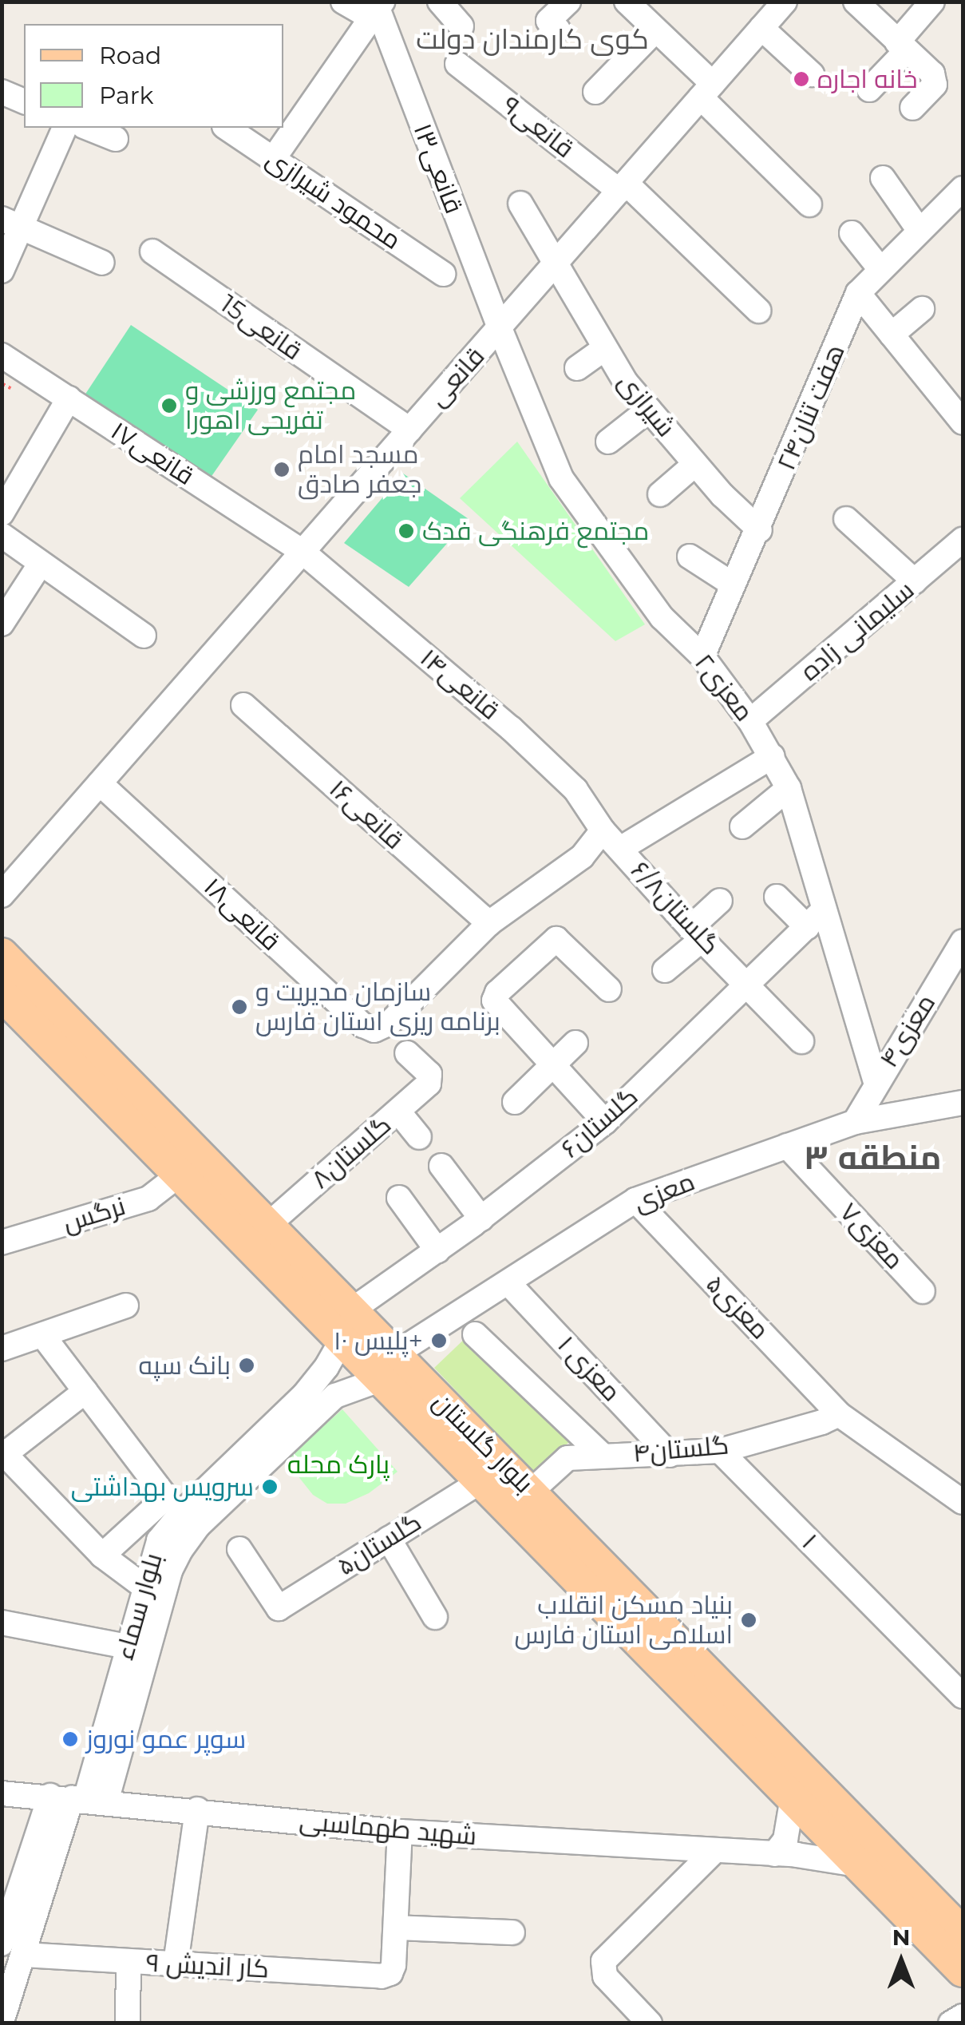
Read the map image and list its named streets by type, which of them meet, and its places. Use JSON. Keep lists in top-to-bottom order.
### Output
{
  "streets": {
    "main road": ["بلوار گلستان"],
    "street": [
      "۹قانعی",
      "۱۳قانعی",
      "محمود شیرازی",
      "15قانعی",
      "قانعی",
      "شیرازی",
      "هفت تنان۲۴",
      "۱۷قانعی",
      "سلیمانی زاده",
      "۱۴قانعی",
      "۲معزی",
      "۱۶قانعی",
      "۶/۸گلستان",
      "۱۸قانعی",
      "۴معزی",
      "گلستان۶",
      "گلستان۸",
      "معزی",
      "نرگس",
      "۷معزی",
      "۵معزی",
      "معزی ۱",
      "گلستان۴",
      "۱",
      "گلستان۵",
      "بلوار سماء",
      "شهید طهماسبی",
      "۹ کار اندیش"
    ]
  },
  "crossings": [
    ["۹قانعی", "قانعی"],
    ["۱۳قانعی", "قانعی"],
    ["۱۳قانعی", "۲معزی"],
    ["15قانعی", "قانعی"],
    ["قانعی", "شیرازی"],
    ["قانعی", "۱۷قانعی"],
    ["قانعی", "۱۴قانعی"],
    ["قانعی", "۲معزی"],
    ["قانعی", "۱۸قانعی"],
    ["شیرازی", "هفت تنان۲۴"],
    ["هفت تنان۲۴", "۲معزی"],
    ["۱۷قانعی", "۱۴قانعی"],
    ["سلیمانی زاده", "۲معزی"],
    ["۱۴قانعی", "۶/۸گلستان"],
    ["۲معزی", "۴معزی"],
    ["۲معزی", "گلستان۶"],
    ["۱۶قانعی", "۱۸قانعی"],
    ["۶/۸گلستان", "گلستان۶"],
    ["۴معزی", "معزی"],
    ["گلستان۶", "بلوار گلستان"],
    ["گلستان۸", "بلوار گلستان"],
    ["معزی", "۷معزی"],
    ["معزی", "۵معزی"],
    ["معزی", "معزی ۱"],
    ["معزی", "بلوار گلستان"],
    ["معزی", "بلوار سماء"],
    ["نرگس", "بلوار گلستان"],
    ["۵معزی", "گلستان۴"],
    ["معزی ۱", "گلستان۴"],
    ["بلوار گلستان", "گلستان۴"],
    ["بلوار گلستان", "گلستان۵"],
    ["بلوار گلستان", "بلوار سماء"],
    ["بلوار گلستان", "شهید طهماسبی"],
    ["گلستان۴", "۱"],
    ["بلوار سماء", "شهید طهماسبی"]
  ],
  "districts": ["کوی کارمندان دولت", "منطقه ۳"],
  "parks": ["پارک محله"],
  "places": [
    "خانه اجاره",
    "مجتمع ورزشی و تفریحی اهورا",
    "مسجد امام جعفر صادق",
    "مجتمع فرهنگی فدک",
    "سازمان مدیریت و برنامه ریزی استان فارس",
    "پلیس ۱۰+",
    "بانک سپه",
    "سرویس بهداشتی",
    "بنیاد مسکن انقلاب اسلامی استان فارس",
    "سوپر عمو نوروز"
  ],
  "legend": ["Road", "Park"],
  "north": "top"
}
